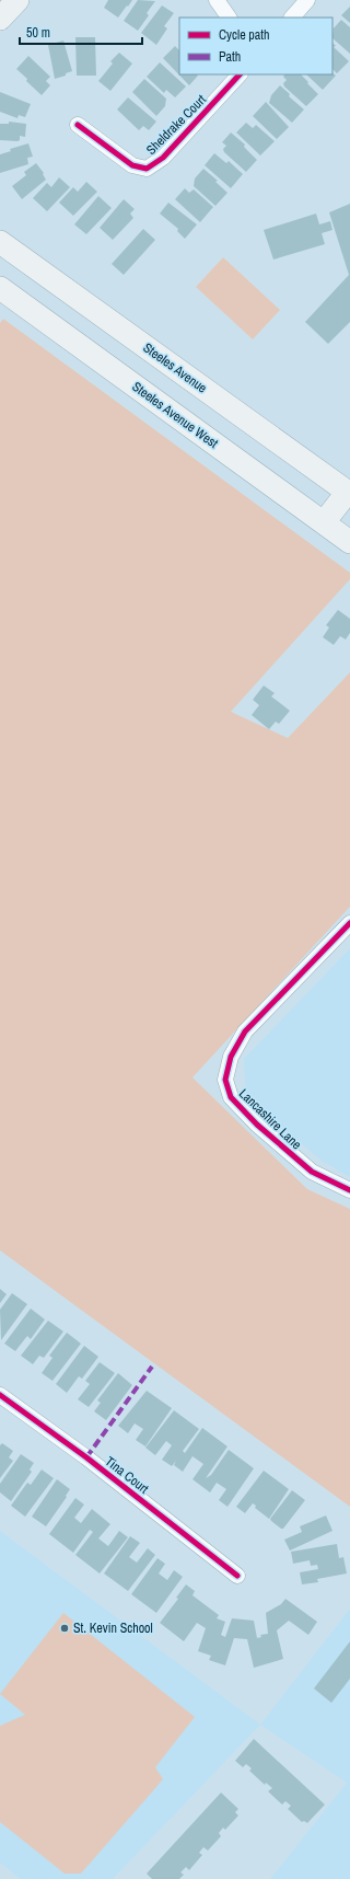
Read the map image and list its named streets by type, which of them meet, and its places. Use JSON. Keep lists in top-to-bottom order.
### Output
{
  "streets": {
    "main road": ["Steeles Avenue", "Steeles Avenue West"],
    "street": ["Sheldrake Court", "Lancashire Lane", "Tina Court"]
  },
  "places": ["St. Kevin School"],
  "legend": ["Cycle path", "Path"],
  "scale_bar": "50 m"
}
